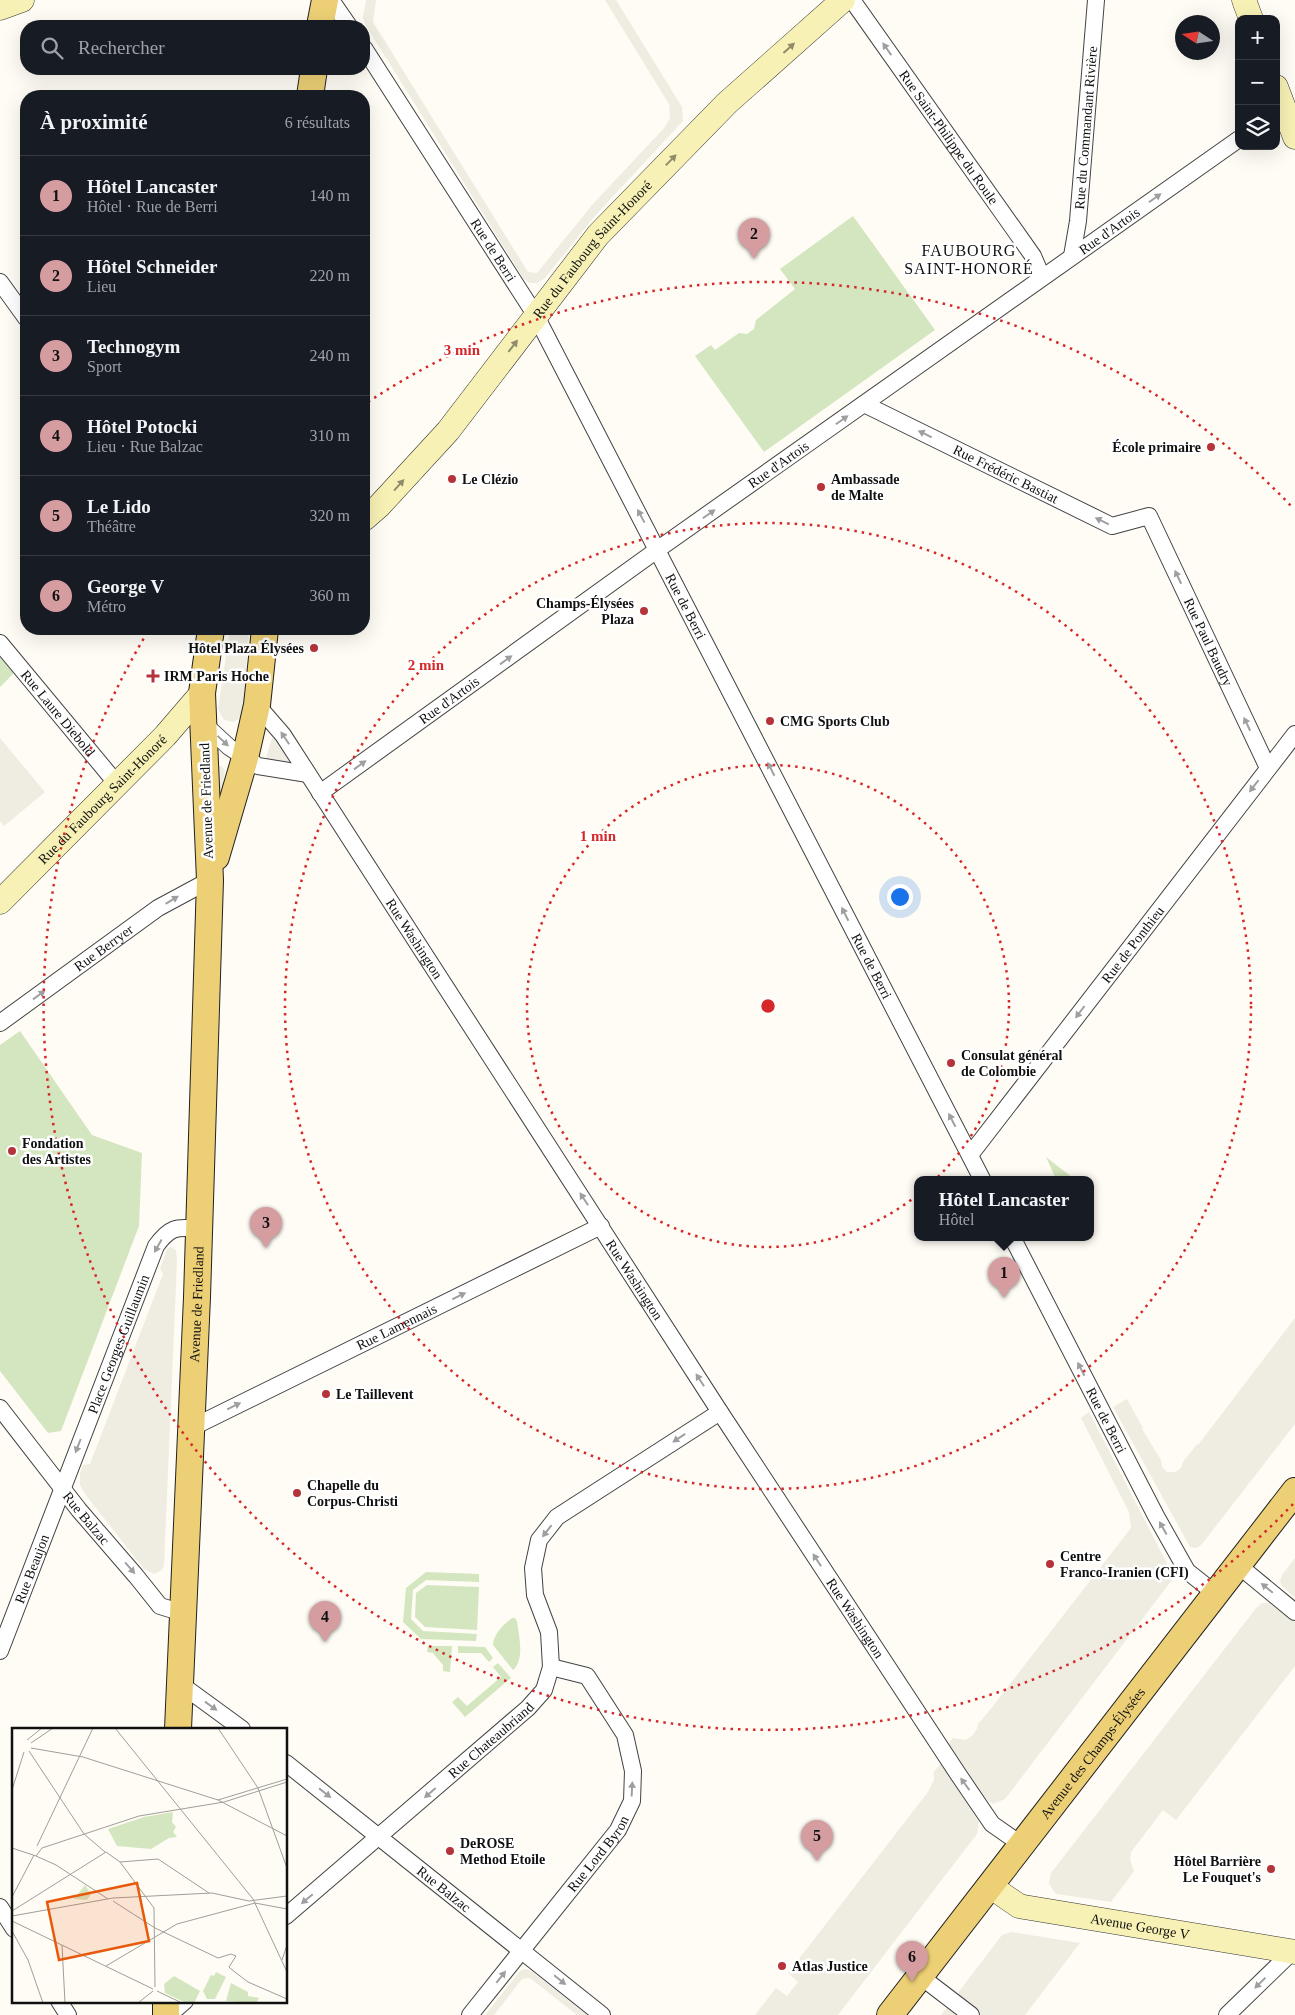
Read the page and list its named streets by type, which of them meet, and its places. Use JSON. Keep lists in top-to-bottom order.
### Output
{
  "streets": {
    "main road": ["Avenue de Friedland", "Avenue des Champs-Élysées"],
    "street": [
      "Rue du Commandant Rivière",
      "Rue Saint-Philippe du Roule",
      "Rue d'Artois",
      "Rue de Berri",
      "Rue du Faubourg Saint-Honoré",
      "Rue Frédéric Bastiat",
      "Rue Paul Baudry",
      "Rue Laure Diebold",
      "Rue Washington",
      "Rue de Ponthieu",
      "Rue Berryer",
      "Rue Lamennais",
      "Place Georges Guillaumin",
      "Rue Balzac",
      "Rue Beaujon",
      "Rue Chateaubriand",
      "Rue Lord Byron",
      "Avenue George V"
    ]
  },
  "crossings": [
    ["Rue du Commandant Rivière", "Rue d'Artois"],
    ["Rue Saint-Philippe du Roule", "Rue d'Artois"],
    ["Rue d'Artois", "Rue de Berri"],
    ["Rue d'Artois", "Rue Frédéric Bastiat"],
    ["Rue d'Artois", "Rue Washington"],
    ["Rue de Berri", "Rue du Faubourg Saint-Honoré"],
    ["Rue de Berri", "Rue de Ponthieu"],
    ["Rue de Berri", "Avenue des Champs-Élysées"],
    ["Rue du Faubourg Saint-Honoré", "Rue Laure Diebold"],
    ["Rue du Faubourg Saint-Honoré", "Avenue de Friedland"],
    ["Rue Frédéric Bastiat", "Rue Paul Baudry"],
    ["Rue Paul Baudry", "Rue de Ponthieu"],
    ["Avenue de Friedland", "Rue Washington"],
    ["Avenue de Friedland", "Rue Berryer"],
    ["Avenue de Friedland", "Rue Lamennais"],
    ["Avenue de Friedland", "Place Georges Guillaumin"],
    ["Avenue de Friedland", "Rue Balzac"],
    ["Rue Washington", "Rue Lamennais"],
    ["Rue Washington", "Rue Chateaubriand"],
    ["Rue Washington", "Avenue des Champs-Élysées"],
    ["Place Georges Guillaumin", "Rue Balzac"],
    ["Place Georges Guillaumin", "Rue Beaujon"],
    ["Rue Balzac", "Rue Beaujon"],
    ["Rue Balzac", "Rue Chateaubriand"],
    ["Rue Balzac", "Rue Lord Byron"],
    ["Rue Chateaubriand", "Rue Lord Byron"],
    ["Avenue des Champs-Élysées", "Avenue George V"]
  ],
  "one_way": [
    "Rue Saint-Philippe du Roule",
    "Rue d'Artois",
    "Rue de Berri",
    "Rue du Faubourg Saint-Honoré",
    "Rue Frédéric Bastiat",
    "Rue Paul Baudry",
    "Rue Washington",
    "Rue de Ponthieu",
    "Rue Berryer",
    "Rue Lamennais",
    "Place Georges Guillaumin",
    "Rue Balzac",
    "Rue Chateaubriand",
    "Rue Lord Byron"
  ],
  "districts": ["FAUBOURG SAINT-HONORÉ"],
  "places": {
    "other": [
      "École primaire",
      "Le Clézio",
      "Ambassade de Malte",
      "Champs-Élysées Plaza",
      "Hôtel Plaza Élysées",
      "CMG Sports Club",
      "Consulat général de Colombie",
      "Fondation des Artistes",
      "Le Taillevent",
      "Chapelle du Corpus-Christi",
      "Centre Franco-Iranien (CFI)",
      "DeROSE Method Etoile",
      "Hôtel Barrière Le Fouquet's",
      "Atlas Justice"
    ],
    "health": ["IRM Paris Hoche"]
  },
  "north": "left",
  "page": {
    "map_buttons": ["+", "−"],
    "search": "Rechercher",
    "heading": ["À proximité", "6 résultats"],
    "list": [
      {
        "mark": "1",
        "name": "Hôtel Lancaster",
        "note": "Hôtel · Rue de Berri",
        "value": "140 m"
      },
      {
        "mark": "2",
        "name": "Hôtel Schneider",
        "note": "Lieu",
        "value": "220 m"
      },
      {
        "mark": "3",
        "name": "Technogym",
        "note": "Sport",
        "value": "240 m"
      },
      {
        "mark": "4",
        "name": "Hôtel Potocki",
        "note": "Lieu · Rue Balzac",
        "value": "310 m"
      },
      {
        "mark": "5",
        "name": "Le Lido",
        "note": "Théâtre",
        "value": "320 m"
      },
      {
        "mark": "6",
        "name": "George V",
        "note": "Métro",
        "value": "360 m"
      }
    ],
    "pins": [
      "2",
      "3",
      "1",
      "4",
      "5",
      "6"
    ],
    "popup": ["Hôtel Lancaster", "Hôtel"]
  },
  "rings": ["3 min", "2 min", "1 min"]
}
